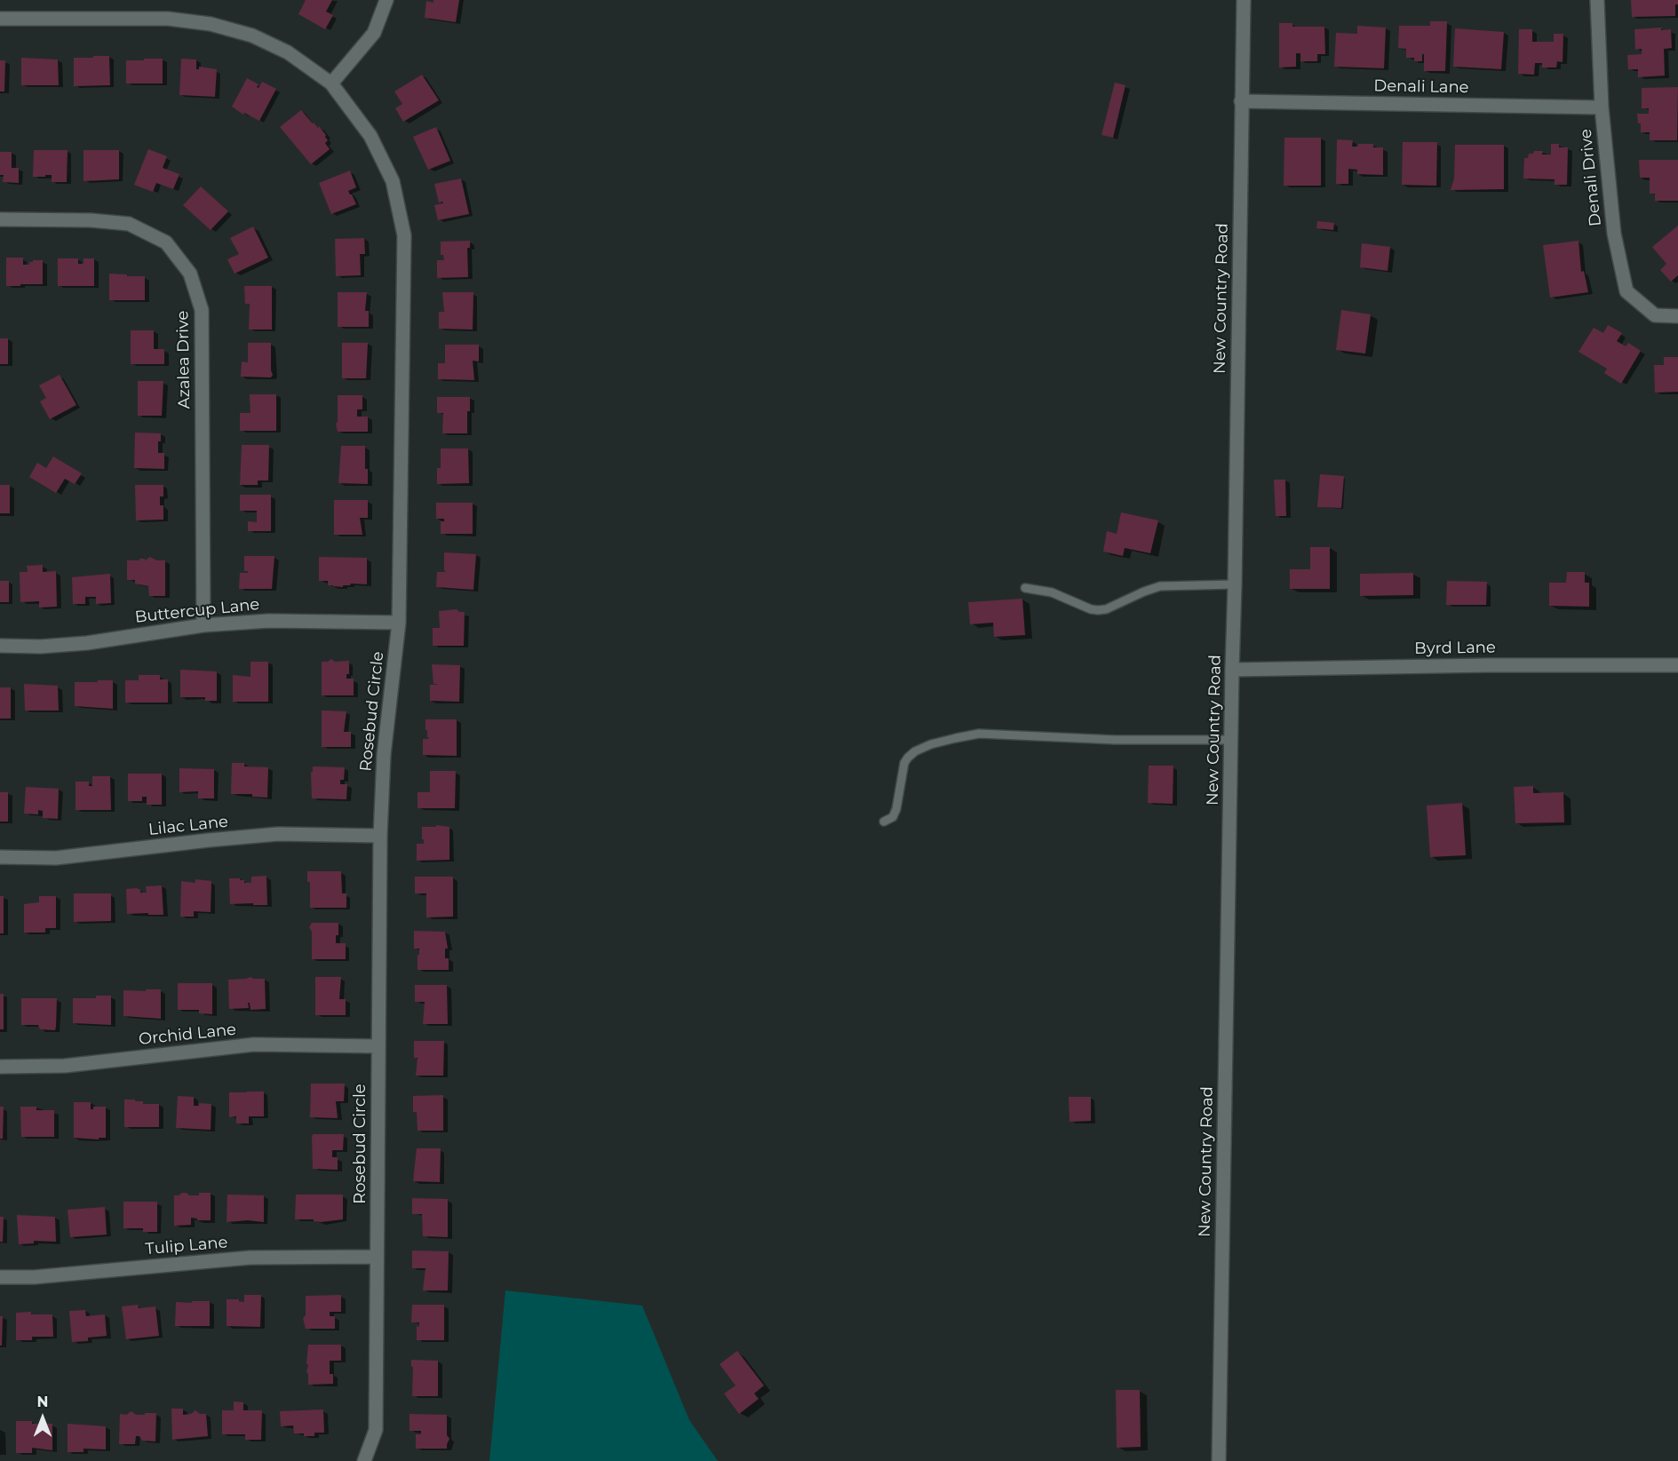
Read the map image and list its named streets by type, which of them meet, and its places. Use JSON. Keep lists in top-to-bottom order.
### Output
{
  "streets": {
    "street": [
      "Denali Lane",
      "Denali Drive",
      "New Country Road",
      "Azalea Drive",
      "Buttercup Lane",
      "Byrd Lane",
      "Rosebud Circle",
      "Lilac Lane",
      "Orchid Lane",
      "Tulip Lane"
    ]
  },
  "crossings": [
    ["Denali Lane", "Denali Drive"],
    ["Denali Lane", "New Country Road"],
    ["New Country Road", "Byrd Lane"],
    ["Azalea Drive", "Buttercup Lane"],
    ["Buttercup Lane", "Rosebud Circle"],
    ["Rosebud Circle", "Lilac Lane"],
    ["Rosebud Circle", "Orchid Lane"],
    ["Rosebud Circle", "Tulip Lane"]
  ],
  "north": "top"
}
